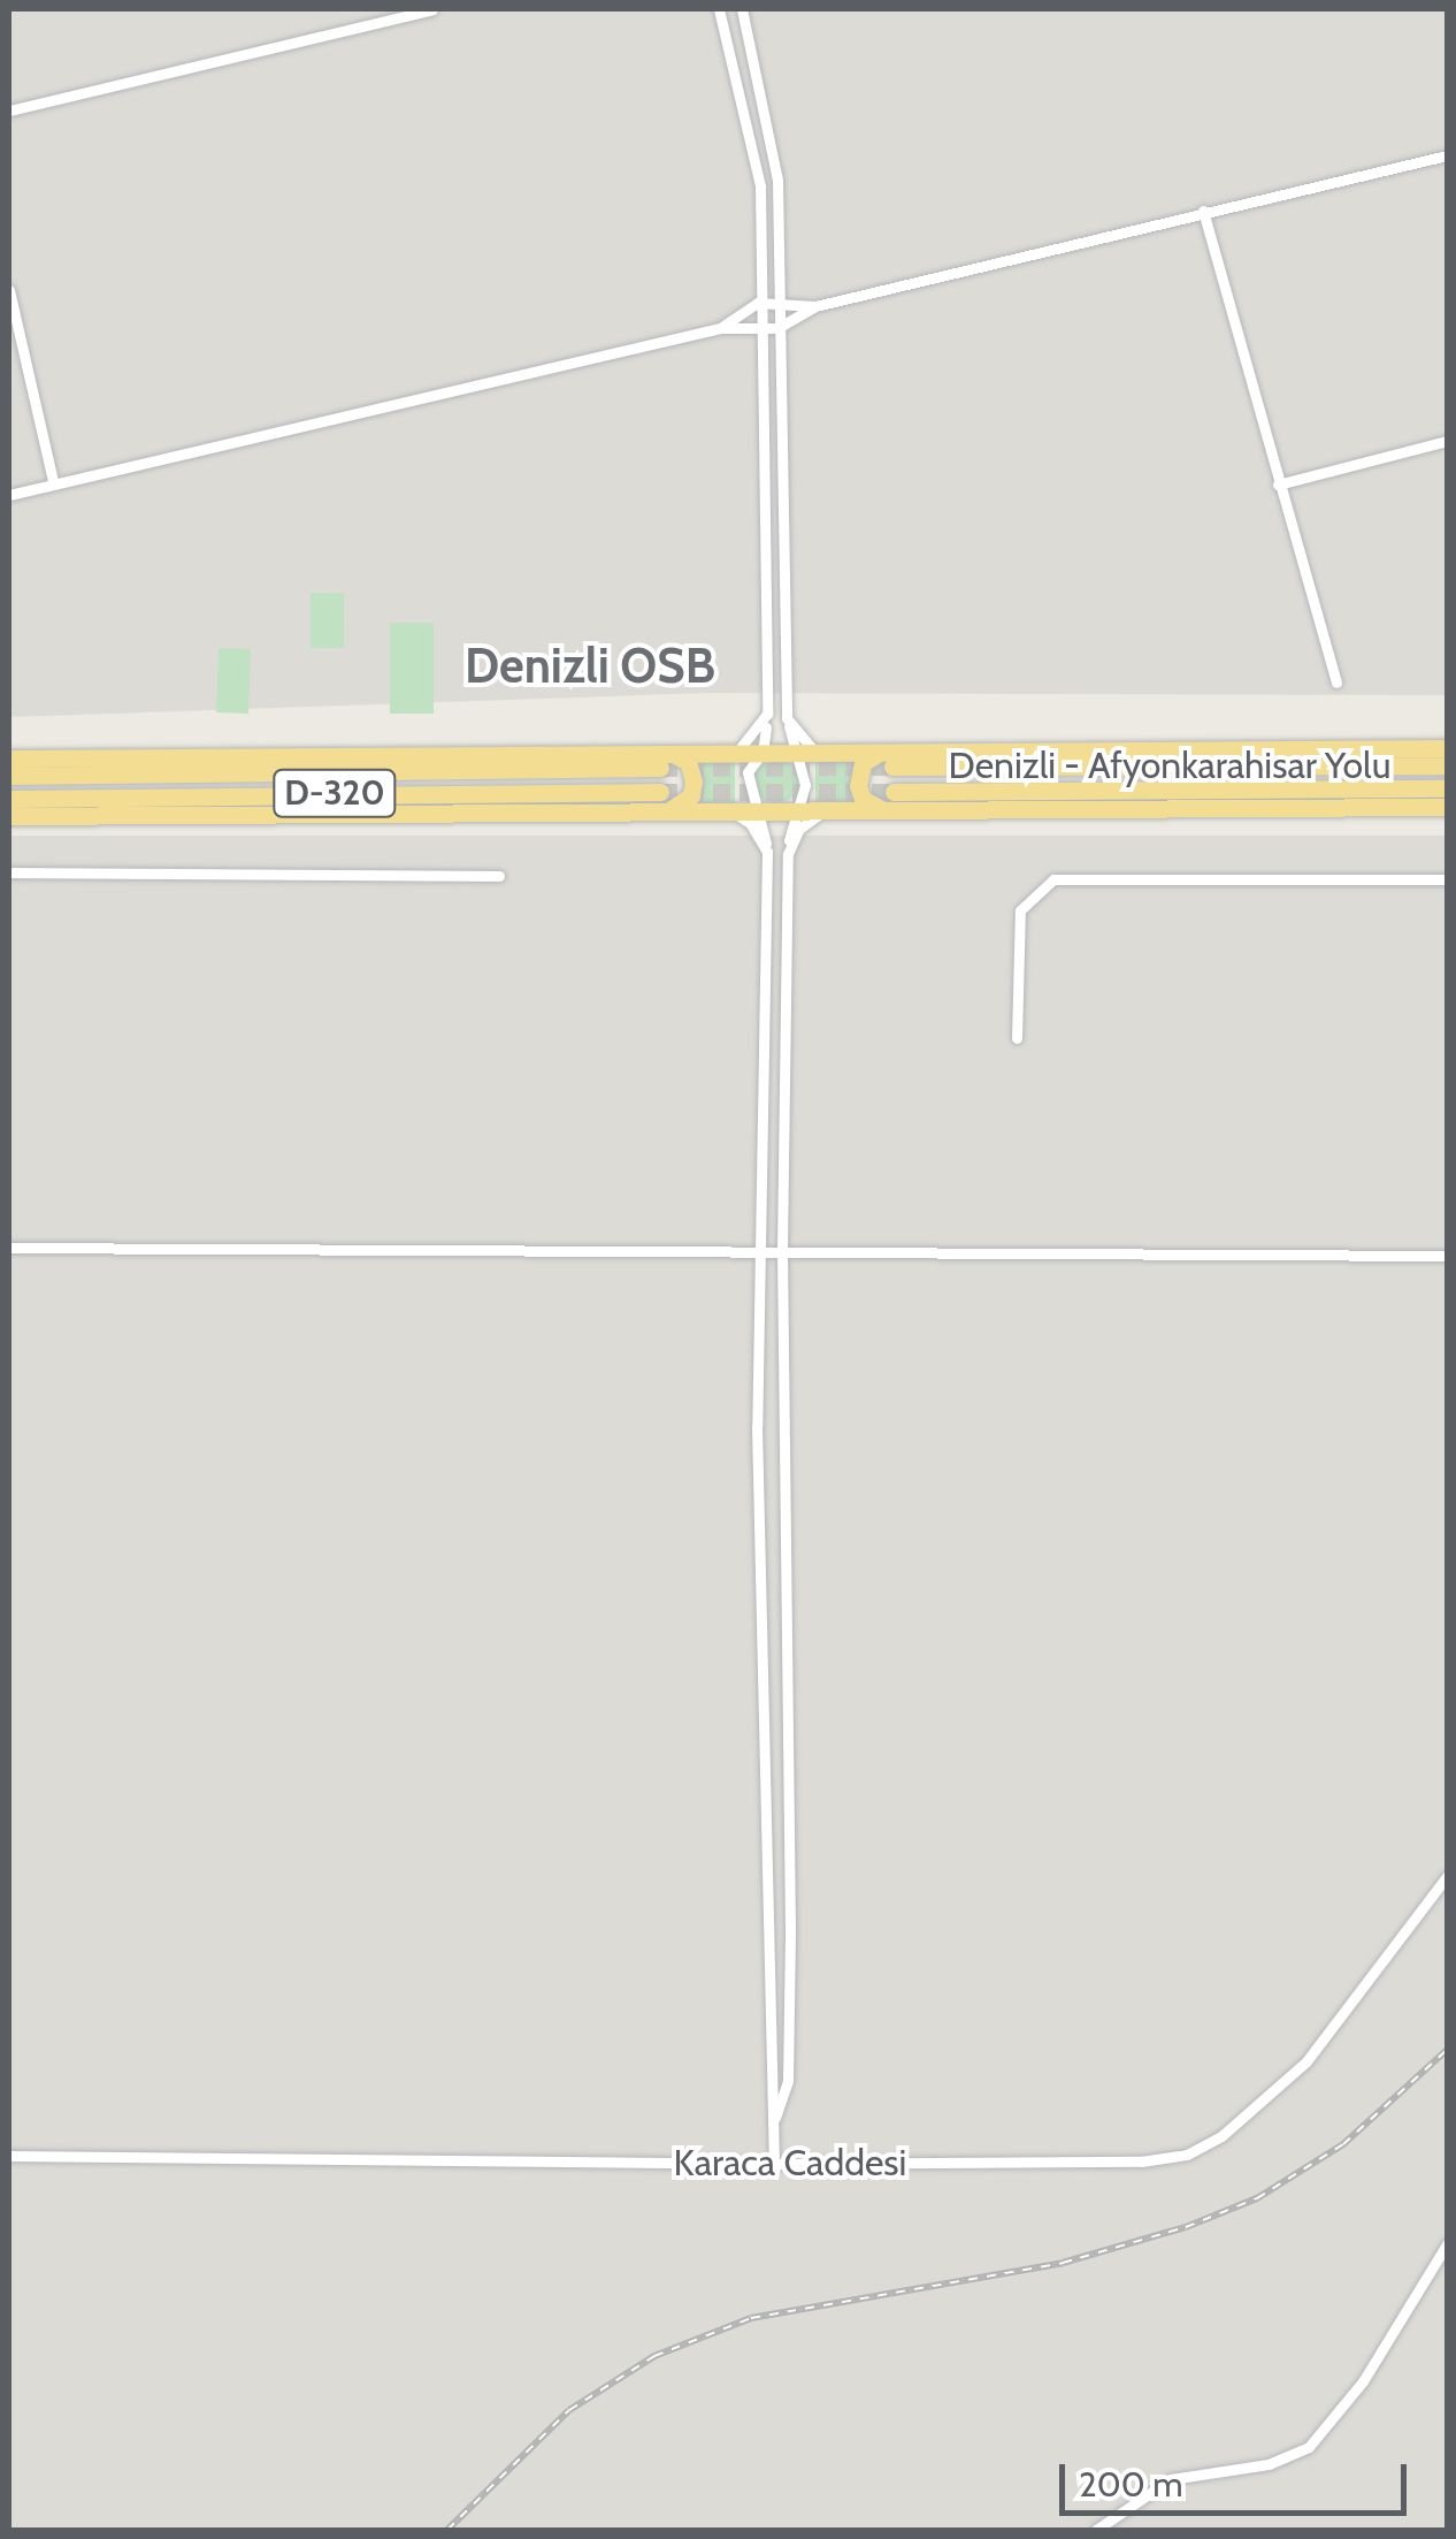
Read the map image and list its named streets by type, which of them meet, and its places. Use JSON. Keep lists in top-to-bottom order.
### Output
{
  "streets": {
    "highway": ["Denizli - Afyonkarahisar Yolu", "D-320"],
    "street": ["Karaca Caddesi"]
  },
  "districts": ["Denizli OSB"],
  "scale_bar": "200 m"
}
